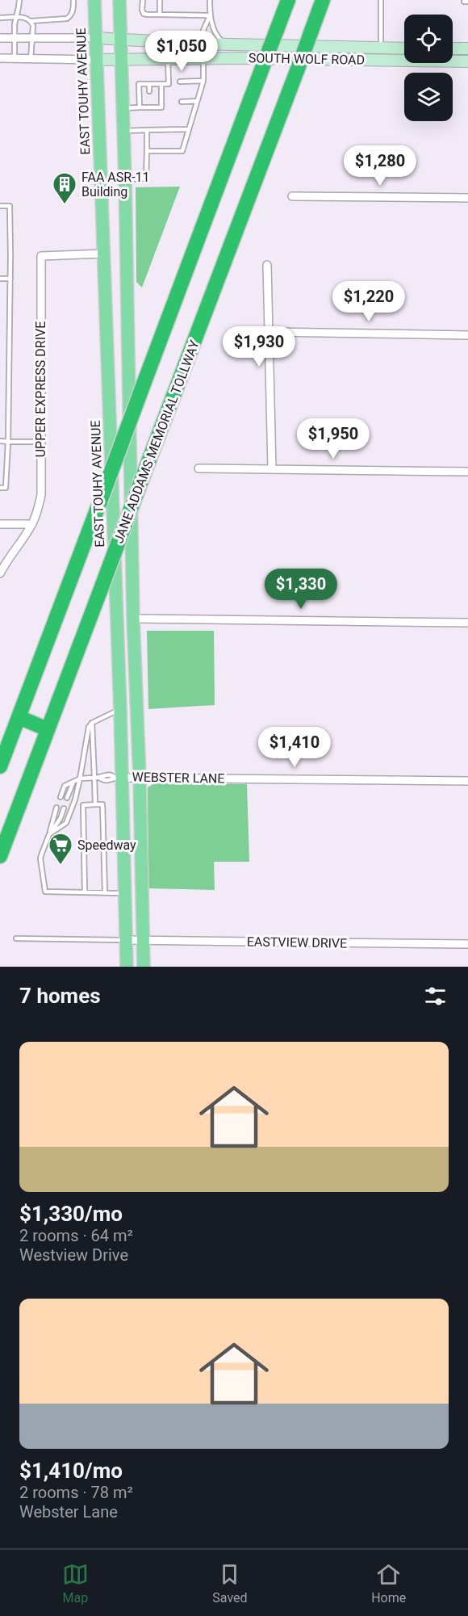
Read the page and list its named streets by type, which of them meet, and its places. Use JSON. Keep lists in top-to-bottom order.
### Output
{
  "streets": {
    "highway": ["JANE ADDAMS MEMORIAL TOLLWAY"],
    "main road": ["SOUTH WOLF ROAD", "EAST TOUHY AVENUE"],
    "street": ["UPPER EXPRESS DRIVE", "WEBSTER LANE", "EASTVIEW DRIVE"]
  },
  "crossings": [
    ["SOUTH WOLF ROAD", "EAST TOUHY AVENUE"],
    ["EAST TOUHY AVENUE", "UPPER EXPRESS DRIVE"],
    ["EAST TOUHY AVENUE", "WEBSTER LANE"],
    ["EAST TOUHY AVENUE", "EASTVIEW DRIVE"]
  ],
  "places": {
    "building": ["FAA ASR-11 Building"],
    "supermarket": ["Speedway"]
  },
  "page": {
    "price": [
      "$1,050",
      "$1,280",
      "$1,220",
      "$1,930",
      "$1,950",
      "$1,330",
      "$1,410"
    ],
    "heading": "7 homes",
    "list": [
      {
        "name": "$1,330/mo",
        "note": "2 rooms · 64 m² · Westview Drive"
      },
      {
        "name": "$1,410/mo",
        "note": "2 rooms · 78 m² · Webster Lane"
      }
    ],
    "tabs": ["Map", "Saved", "Home"]
  }
}
